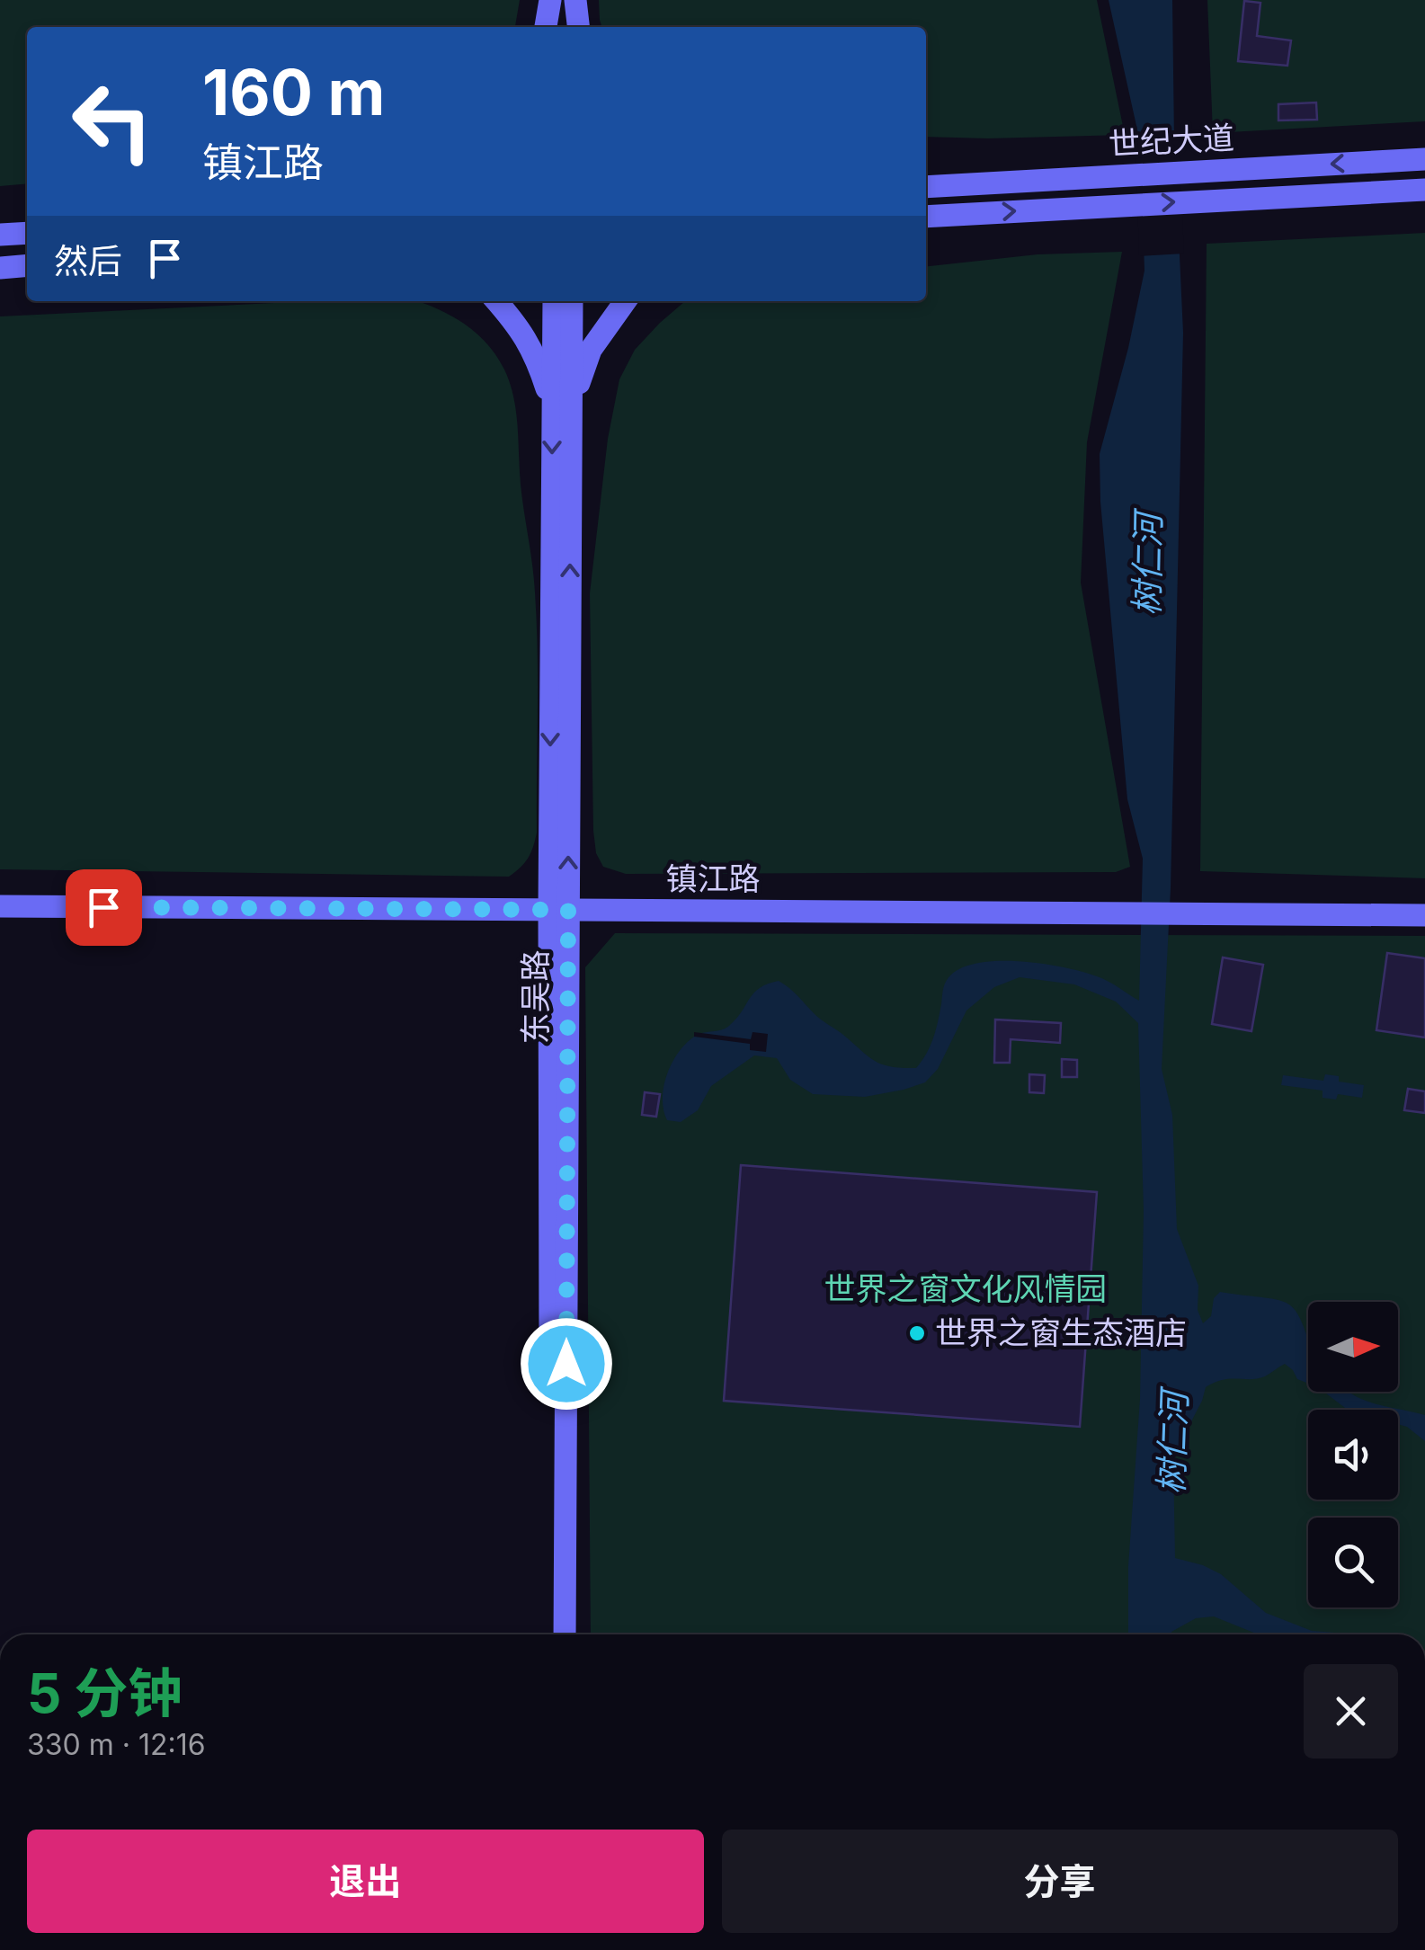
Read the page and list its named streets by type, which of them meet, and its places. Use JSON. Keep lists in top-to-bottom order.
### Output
{
  "streets": {
    "street": ["世纪大道", "镇江路", "东吴路"]
  },
  "crossings": [
    ["镇江路", "东吴路"]
  ],
  "water": ["树仁河"],
  "parks": ["世界之窗文化风情园"],
  "places": ["世界之窗生态酒店"],
  "north": "right",
  "page": {
    "turn": ["160 m", "镇江路"],
    "then": "然后",
    "heading": ["5 分钟", "330 m · 12:16"],
    "buttons": ["退出", "分享"]
  }
}
